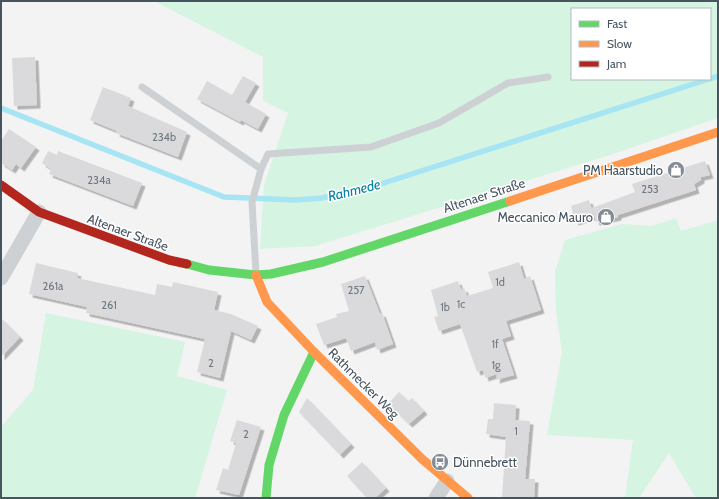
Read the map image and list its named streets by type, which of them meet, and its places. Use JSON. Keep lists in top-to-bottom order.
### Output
{
  "streets": {
    "main road": ["Altenaer Straße", "Rathmecker Weg"]
  },
  "crossings": [
    ["Altenaer Straße", "Rathmecker Weg"]
  ],
  "water": ["Rahmede"],
  "places": {
    "shop": ["PM Haarstudio", "Meccanico Mauro"],
    "bus stop": ["Dünnebrett"]
  },
  "house_numbers": [
    "234b",
    "234a",
    "253",
    "1d",
    "261a",
    "257",
    "1c",
    "261",
    "1b",
    "1f",
    "2",
    "1g",
    "1",
    "2"
  ],
  "legend": ["Fast", "Slow", "Jam"]
}
